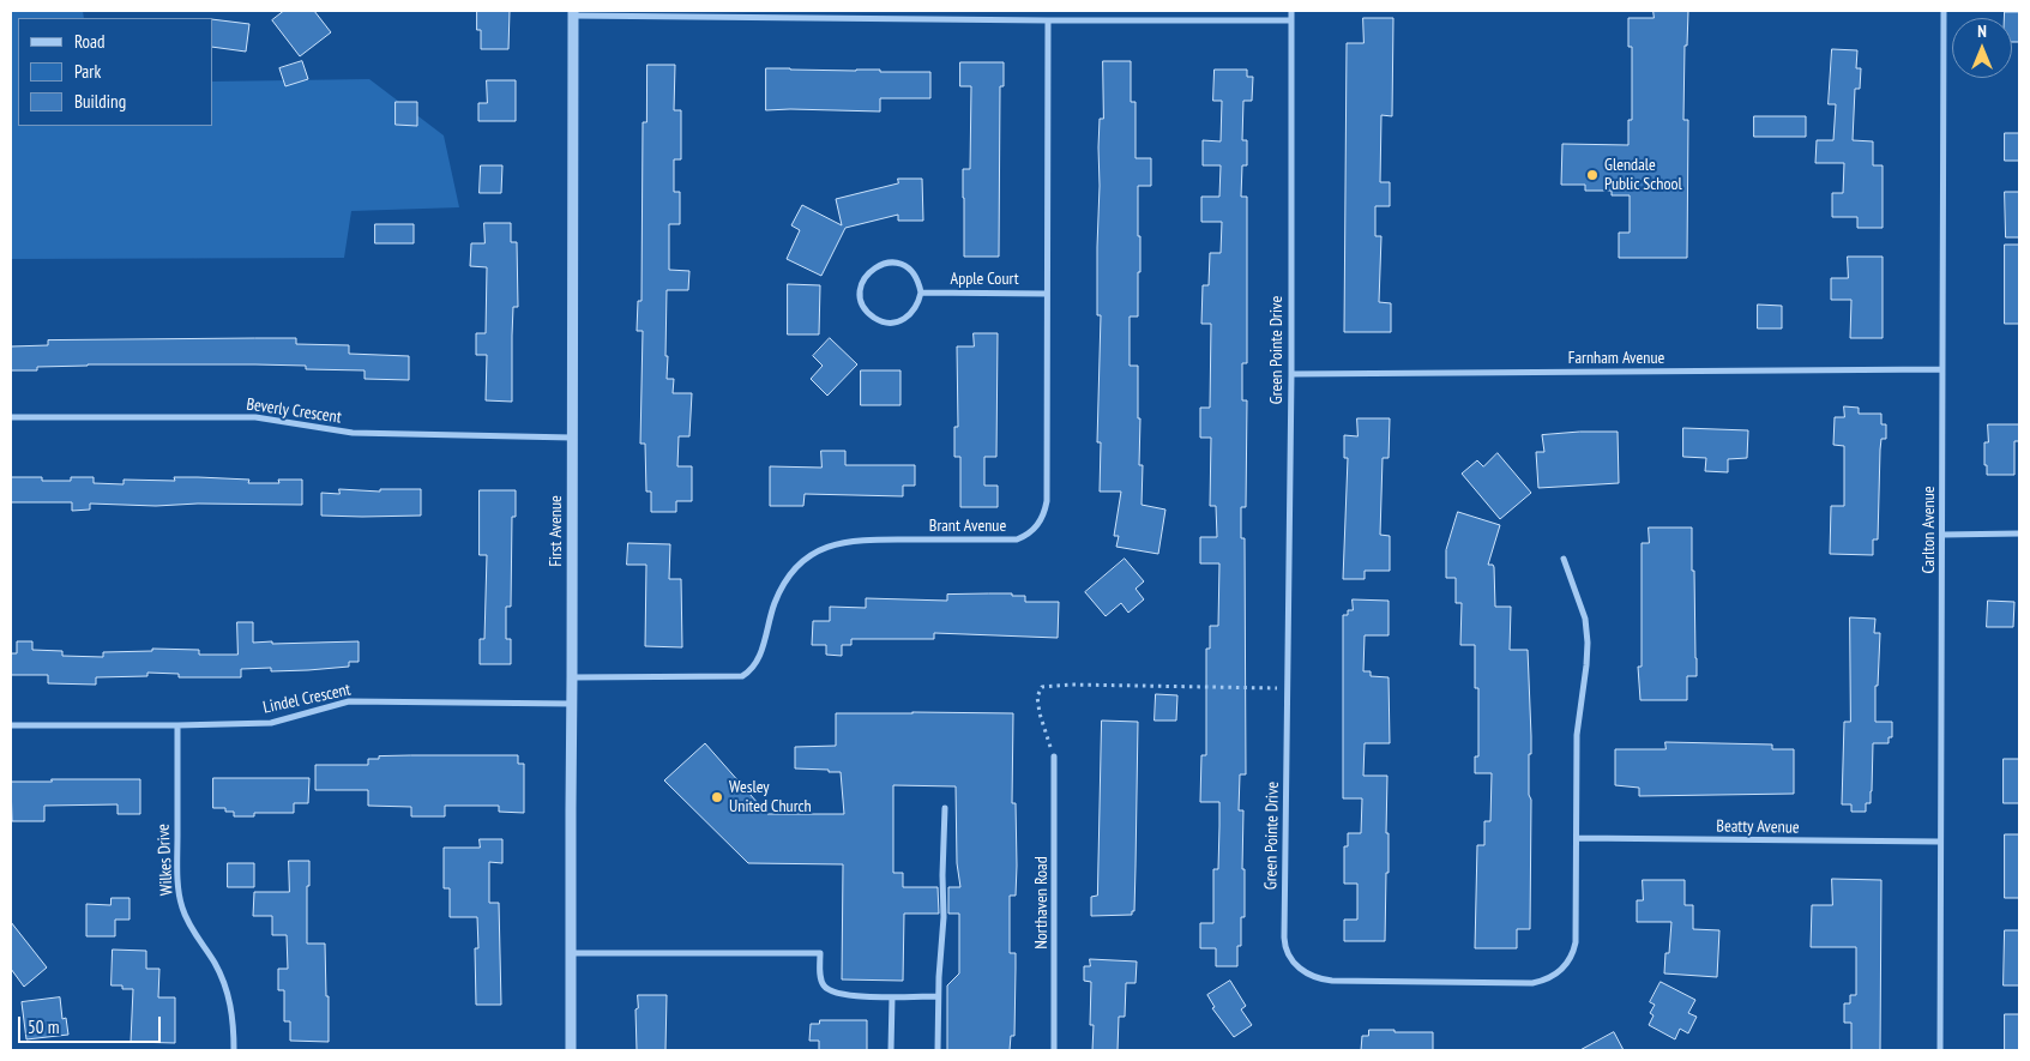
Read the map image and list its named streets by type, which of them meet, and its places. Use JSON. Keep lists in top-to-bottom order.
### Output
{
  "streets": {
    "street": [
      "Apple Court",
      "Green Pointe Drive",
      "Farnham Avenue",
      "Beverly Crescent",
      "Brant Avenue",
      "Carlton Avenue",
      "First Avenue",
      "Lindel Crescent",
      "Beatty Avenue",
      "Wilkes Drive",
      "Northaven Road"
    ]
  },
  "crossings": [
    ["Apple Court", "Brant Avenue"],
    ["Green Pointe Drive", "Farnham Avenue"],
    ["Green Pointe Drive", "Beatty Avenue"],
    ["Farnham Avenue", "Carlton Avenue"],
    ["Beverly Crescent", "First Avenue"],
    ["Brant Avenue", "First Avenue"],
    ["Carlton Avenue", "Beatty Avenue"],
    ["First Avenue", "Lindel Crescent"],
    ["Lindel Crescent", "Wilkes Drive"]
  ],
  "places": ["Glendale Public School", "Wesley United Church"],
  "legend": ["Road", "Park", "Building"],
  "scale_bar": "50 m",
  "north": "top"
}
